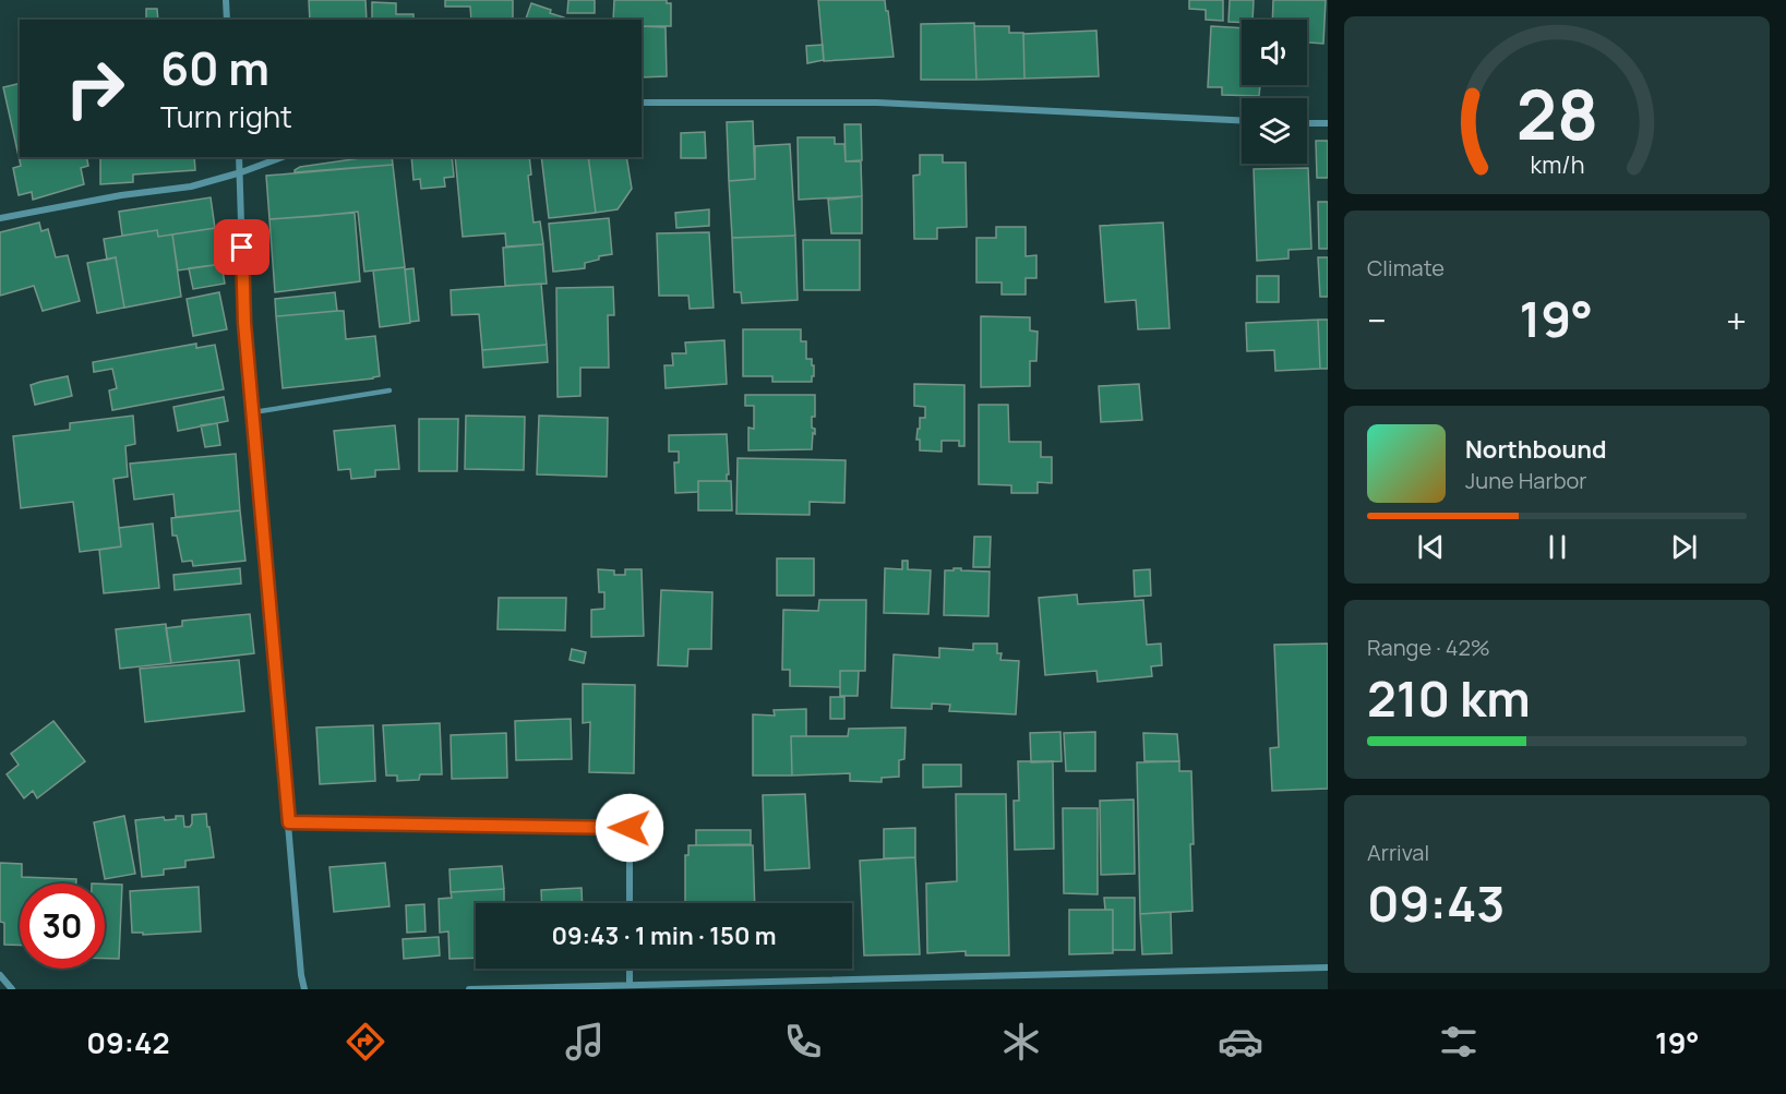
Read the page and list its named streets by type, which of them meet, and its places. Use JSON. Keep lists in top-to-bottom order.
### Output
{
  "page": {
    "turn": ["60 m", "Turn right"],
    "tile": [
      "Climate",
      ["Range · 42%", "210 km"],
      ["Arrival", "09:43"]
    ],
    "heat": ["−", "19°", "+"],
    "song": ["Northbound", "June Harbor"],
    "limit": "30",
    "trip": "09:43 · 1 min · 150 m",
    "tabs": ["09:42", "19°"],
    "gauge": ["28", "km/h"]
  }
}
